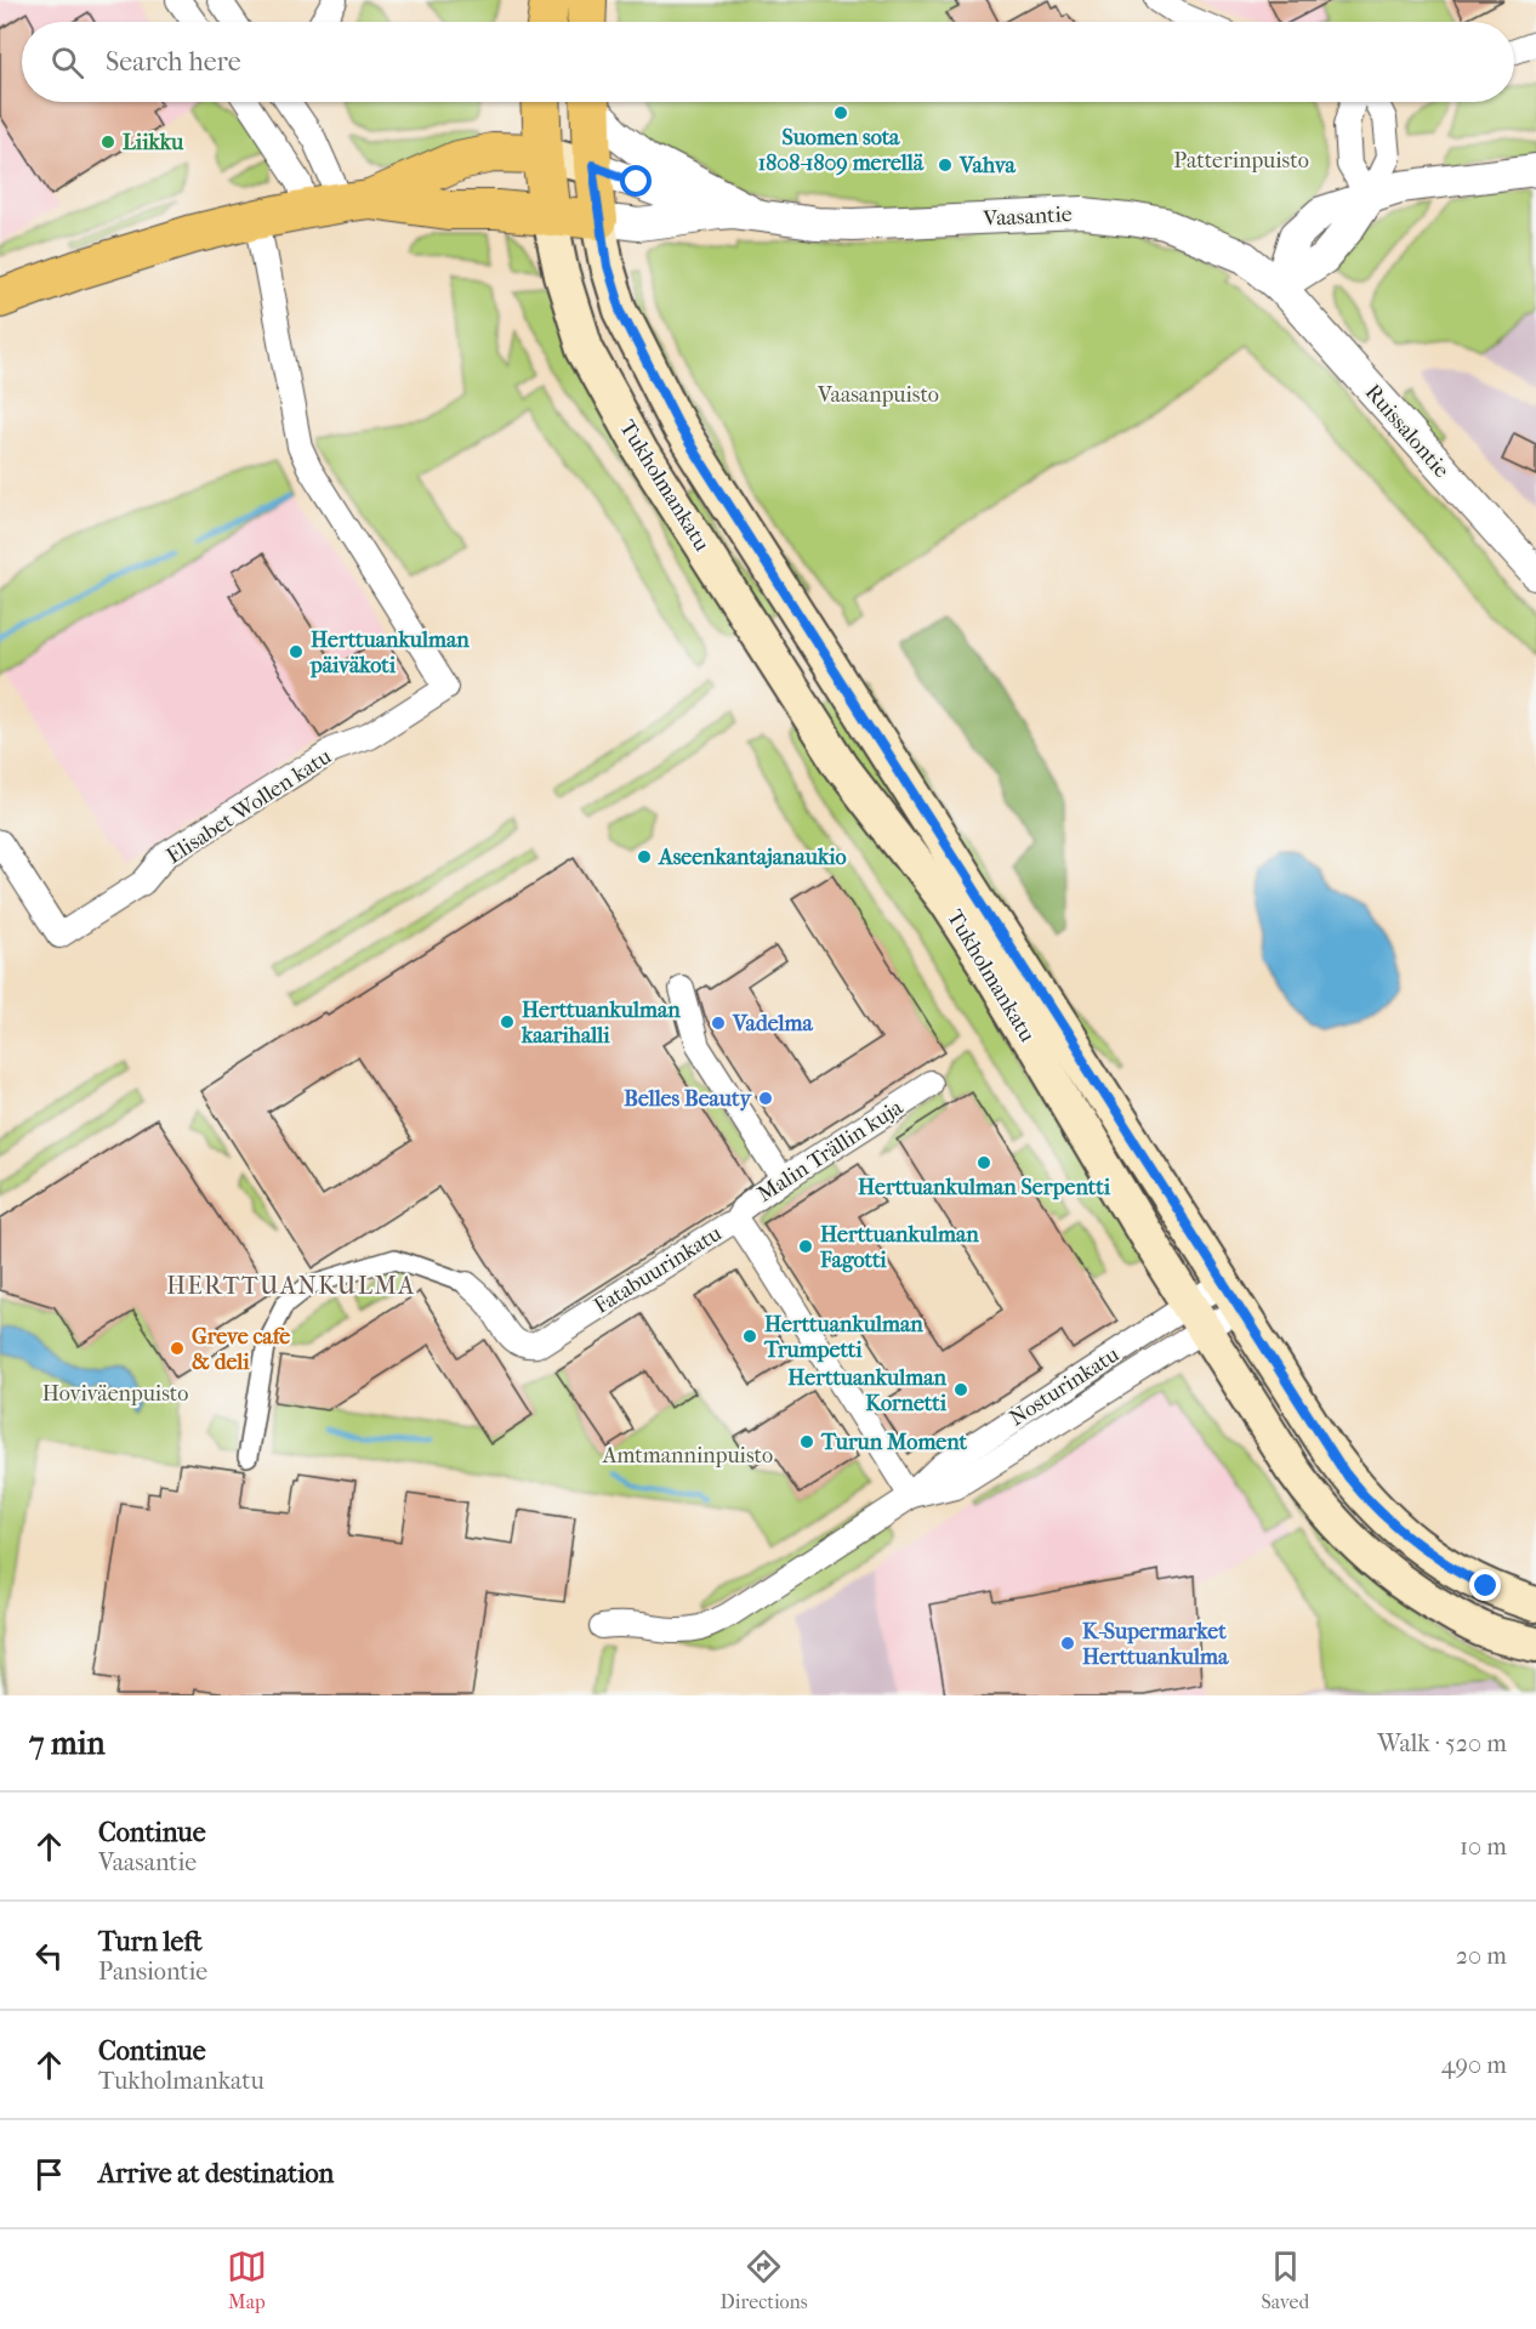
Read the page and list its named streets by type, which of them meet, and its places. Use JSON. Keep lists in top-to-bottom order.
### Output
{
  "streets": {
    "main road": ["Tukholmankatu"],
    "street": [
      "Vaasantie",
      "Ruissalontie",
      "Elisabet Wollen katu",
      "Malin Trällin kuja",
      "Fatabuurinkatu",
      "Nosturinkatu"
    ]
  },
  "crossings": [
    ["Vaasantie", "Ruissalontie"],
    ["Vaasantie", "Tukholmankatu"],
    ["Tukholmankatu", "Nosturinkatu"],
    ["Malin Trällin kuja", "Fatabuurinkatu"],
    ["Fatabuurinkatu", "Nosturinkatu"]
  ],
  "districts": ["HERTTUANKULMA"],
  "parks": [
    "Patterinpuisto",
    "Vaasanpuisto",
    "Hoviväenpuisto",
    "Amtmanninpuisto"
  ],
  "places": [
    "Suomen sota 1808-1809 merellä",
    "Liikku",
    "Vahva",
    "Herttuankulman päiväkoti",
    "Aseenkantajanaukio",
    "Herttuankulman kaarihalli",
    "Vadelma",
    "Belles Beauty",
    "Herttuankulman Serpentti",
    "Herttuankulman Fagotti",
    "Herttuankulman Trumpetti",
    "Greve cafe & deli",
    "Herttuankulman Kornetti",
    "Turun Moment",
    "K-Supermarket Herttuankulma"
  ],
  "page": {
    "search": "Search here",
    "heading": ["7 min", "Walk · 520 m"],
    "list": [
      ["Continue", "Vaasantie", "10 m"],
      ["Turn left", "Pansiontie", "20 m"],
      ["Continue", "Tukholmankatu", "490 m"],
      "Arrive at destination"
    ],
    "nav": ["Map", "Directions", "Saved"]
  }
}
